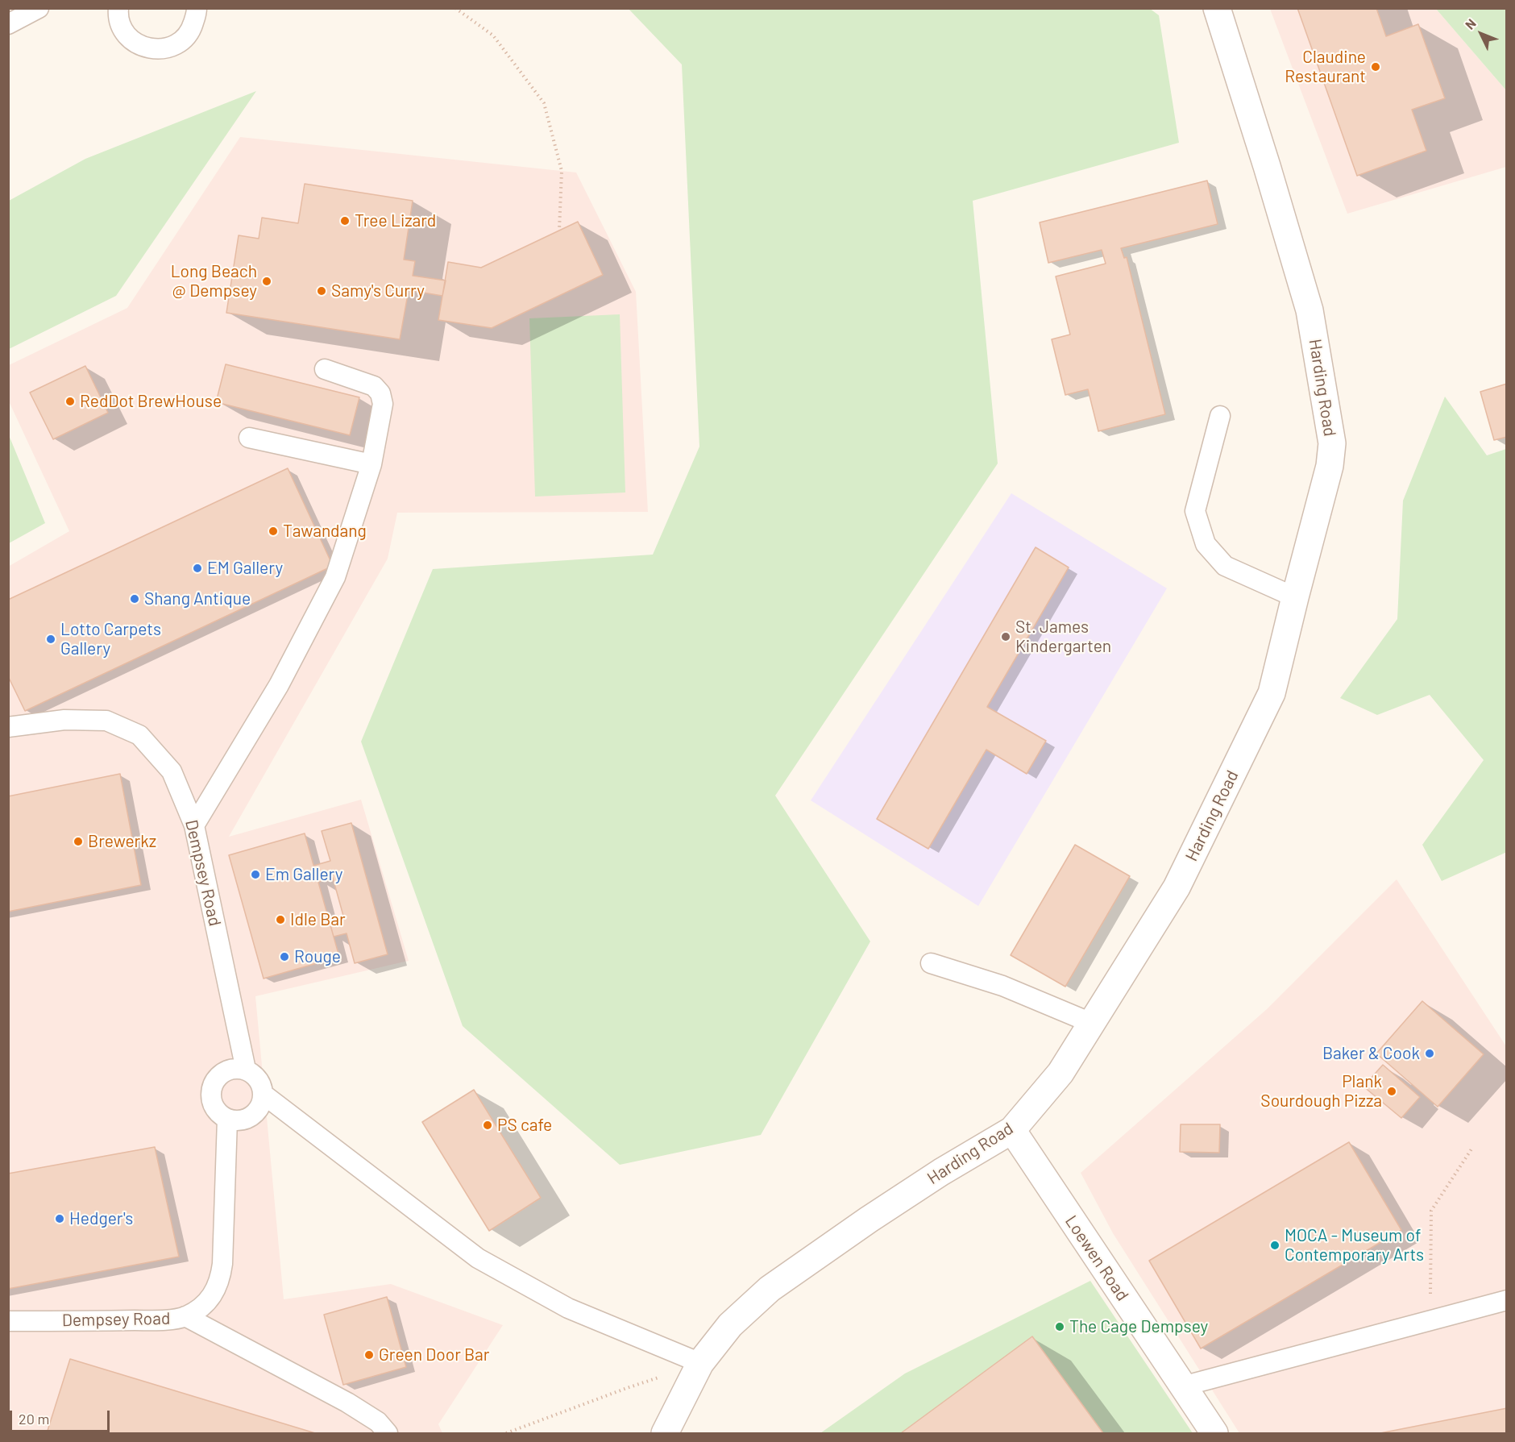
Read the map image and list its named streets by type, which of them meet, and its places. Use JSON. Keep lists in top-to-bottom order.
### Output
{
  "streets": {
    "street": ["Harding Road", "Loewen Road"],
    "lane": ["Dempsey Road"]
  },
  "crossings": [
    ["Harding Road", "Loewen Road"]
  ],
  "places": [
    "Claudine Restaurant",
    "Tree Lizard",
    "Long Beach @ Dempsey",
    "Samy's Curry",
    "RedDot BrewHouse",
    "Tawandang",
    "EM Gallery",
    "Shang Antique",
    "St. James Kindergarten",
    "Lotto Carpets Gallery",
    "Brewerkz",
    "Em Gallery",
    "Idle Bar",
    "Rouge",
    "Baker & Cook",
    "Plank Sourdough Pizza",
    "PS cafe",
    "Hedger's",
    "MOCA - Museum of Contemporary Arts",
    "The Cage Dempsey",
    "Green Door Bar"
  ],
  "scale_bar": "20 m",
  "north": "top left"
}
